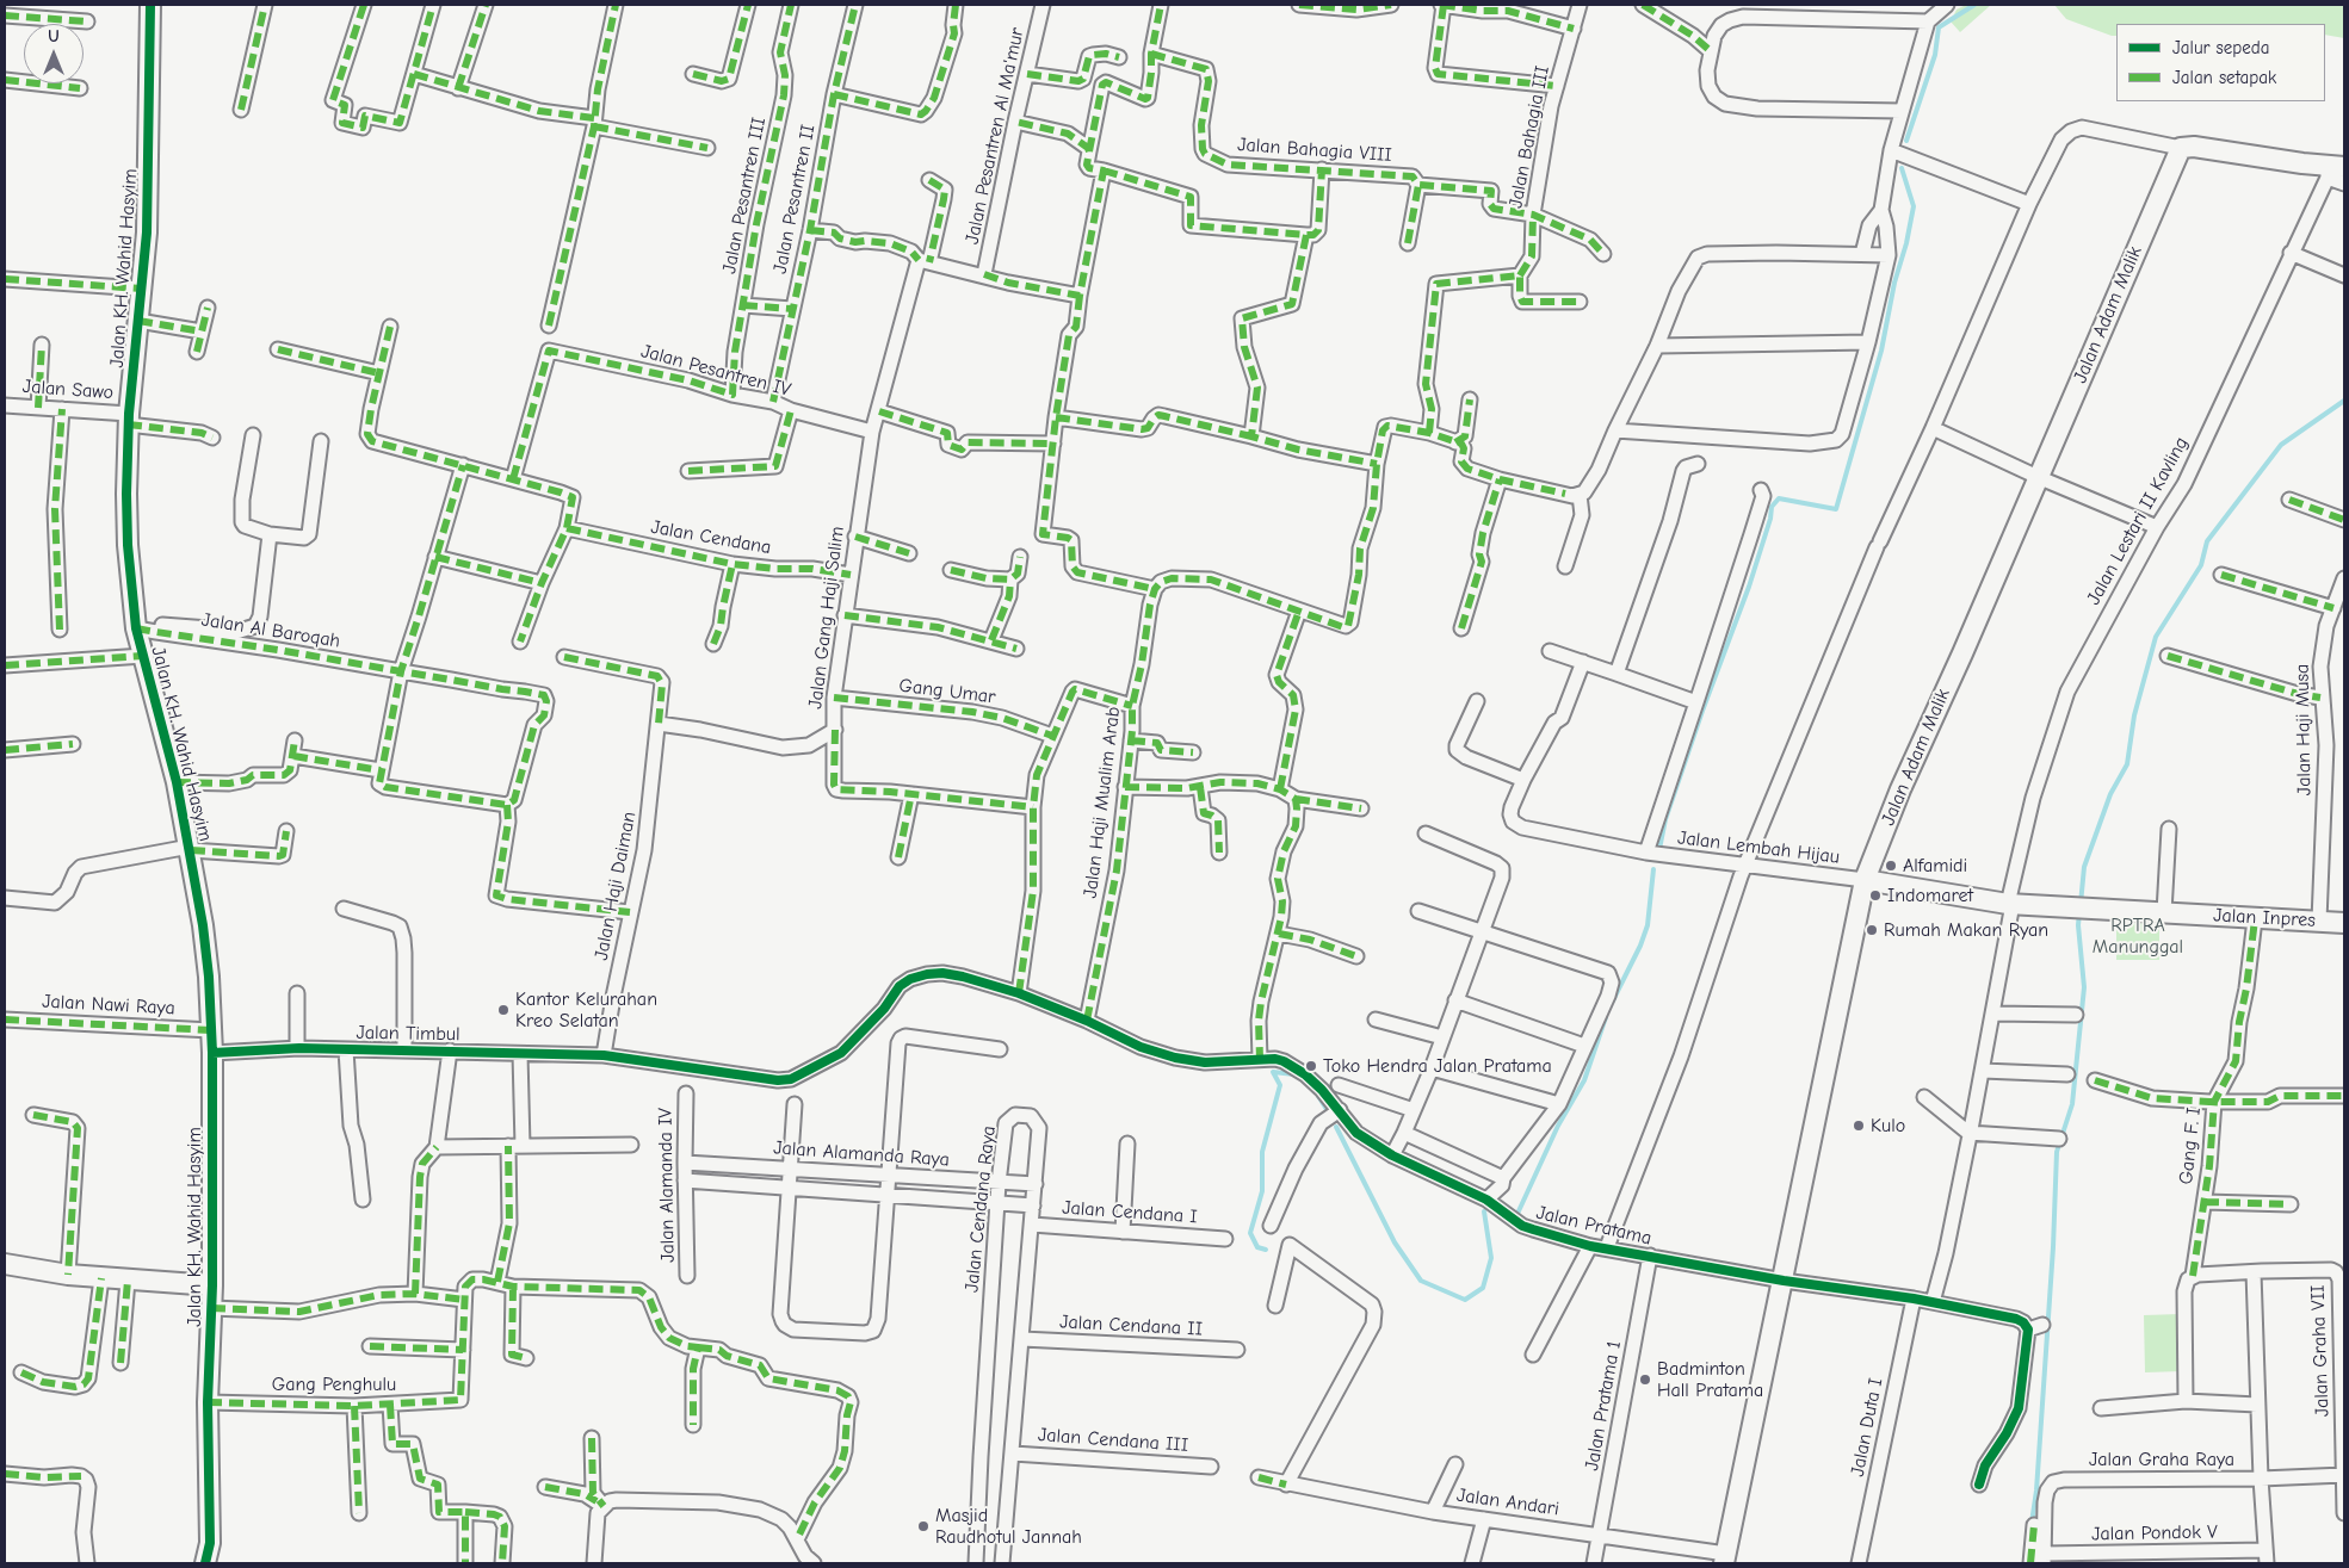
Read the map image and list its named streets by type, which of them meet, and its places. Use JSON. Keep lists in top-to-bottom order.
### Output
{
  "streets": {
    "street": [
      "Jalan Pesantren Al Ma'mur",
      "Jalan Bahagia III",
      "Jalan Bahagia VIII",
      "Jalan Pesantren III",
      "Jalan Pesantren II",
      "Jalan KH. Wahid Hasyim",
      "Jalan Adam Malik",
      "Jalan Pesantren IV",
      "Jalan Sawo",
      "Jalan Lestari II Kavling",
      "Jalan Cendana",
      "Jalan Gang Haji Salim",
      "Jalan Al Baroqah",
      "Gang Umar",
      "Jalan Haji Musa",
      "Jalan Haji Mualim Arab",
      "Jalan Lembah Hijau",
      "Jalan Haji Daiman",
      "Jalan Inpres",
      "Jalan Nawi Raya",
      "Jalan Timbul",
      "Gang F. I",
      "Jalan Alamanda Raya",
      "Jalan Alamanda IV",
      "Jalan Cendana Raya",
      "Jalan Cendana I",
      "Jalan Pratama",
      "Jalan Cendana II",
      "Jalan Graha VII",
      "Gang Penghulu",
      "Jalan Pratama 1",
      "Jalan Duta I",
      "Jalan Cendana III",
      "Jalan Graha Raya",
      "Jalan Andari",
      "Jalan Pondok V"
    ]
  },
  "crossings": [
    ["Jalan Bahagia III", "Jalan Bahagia VIII"],
    ["Jalan Pesantren III", "Jalan Pesantren IV"],
    ["Jalan Pesantren II", "Jalan Pesantren IV"],
    ["Jalan KH. Wahid Hasyim", "Jalan Sawo"],
    ["Jalan KH. Wahid Hasyim", "Jalan Al Baroqah"],
    ["Jalan KH. Wahid Hasyim", "Jalan Nawi Raya"],
    ["Jalan KH. Wahid Hasyim", "Jalan Timbul"],
    ["Jalan KH. Wahid Hasyim", "Gang Penghulu"],
    ["Jalan Adam Malik", "Jalan Lembah Hijau"],
    ["Jalan Adam Malik", "Jalan Inpres"],
    ["Jalan Adam Malik", "Jalan Pratama"],
    ["Jalan Adam Malik", "Jalan Andari"],
    ["Jalan Pesantren IV", "Jalan Gang Haji Salim"],
    ["Jalan Lestari II Kavling", "Jalan Inpres"],
    ["Jalan Lestari II Kavling", "Jalan Pratama"],
    ["Jalan Cendana", "Jalan Gang Haji Salim"],
    ["Jalan Gang Haji Salim", "Gang Umar"],
    ["Jalan Haji Musa", "Jalan Inpres"],
    ["Jalan Haji Mualim Arab", "Jalan Pratama"],
    ["Jalan Lembah Hijau", "Jalan Inpres"],
    ["Jalan Haji Daiman", "Jalan Timbul"],
    ["Jalan Inpres", "Gang F. I"],
    ["Jalan Timbul", "Jalan Pratama"],
    ["Gang F. I", "Jalan Graha VII"],
    ["Jalan Alamanda Raya", "Jalan Alamanda IV"],
    ["Jalan Alamanda Raya", "Jalan Cendana Raya"],
    ["Jalan Cendana Raya", "Jalan Cendana I"],
    ["Jalan Cendana Raya", "Jalan Cendana II"],
    ["Jalan Cendana Raya", "Jalan Cendana III"],
    ["Jalan Pratama", "Jalan Pratama 1"],
    ["Jalan Pratama", "Jalan Duta I"],
    ["Jalan Graha VII", "Jalan Graha Raya"],
    ["Jalan Pratama 1", "Jalan Andari"],
    ["Jalan Graha Raya", "Jalan Pondok V"]
  ],
  "parks": ["RPTRA Manunggal"],
  "places": [
    "Alfamidi",
    "Indomaret",
    "Rumah Makan Ryan",
    "Kantor Kelurahan Kreo Selatan",
    "Toko Hendra Jalan Pratama",
    "Kulo",
    "Badminton Hall Pratama",
    "Masjid Raudhotul Jannah"
  ],
  "legend": ["Jalur sepeda", "Jalan setapak"],
  "north": "top"
}
